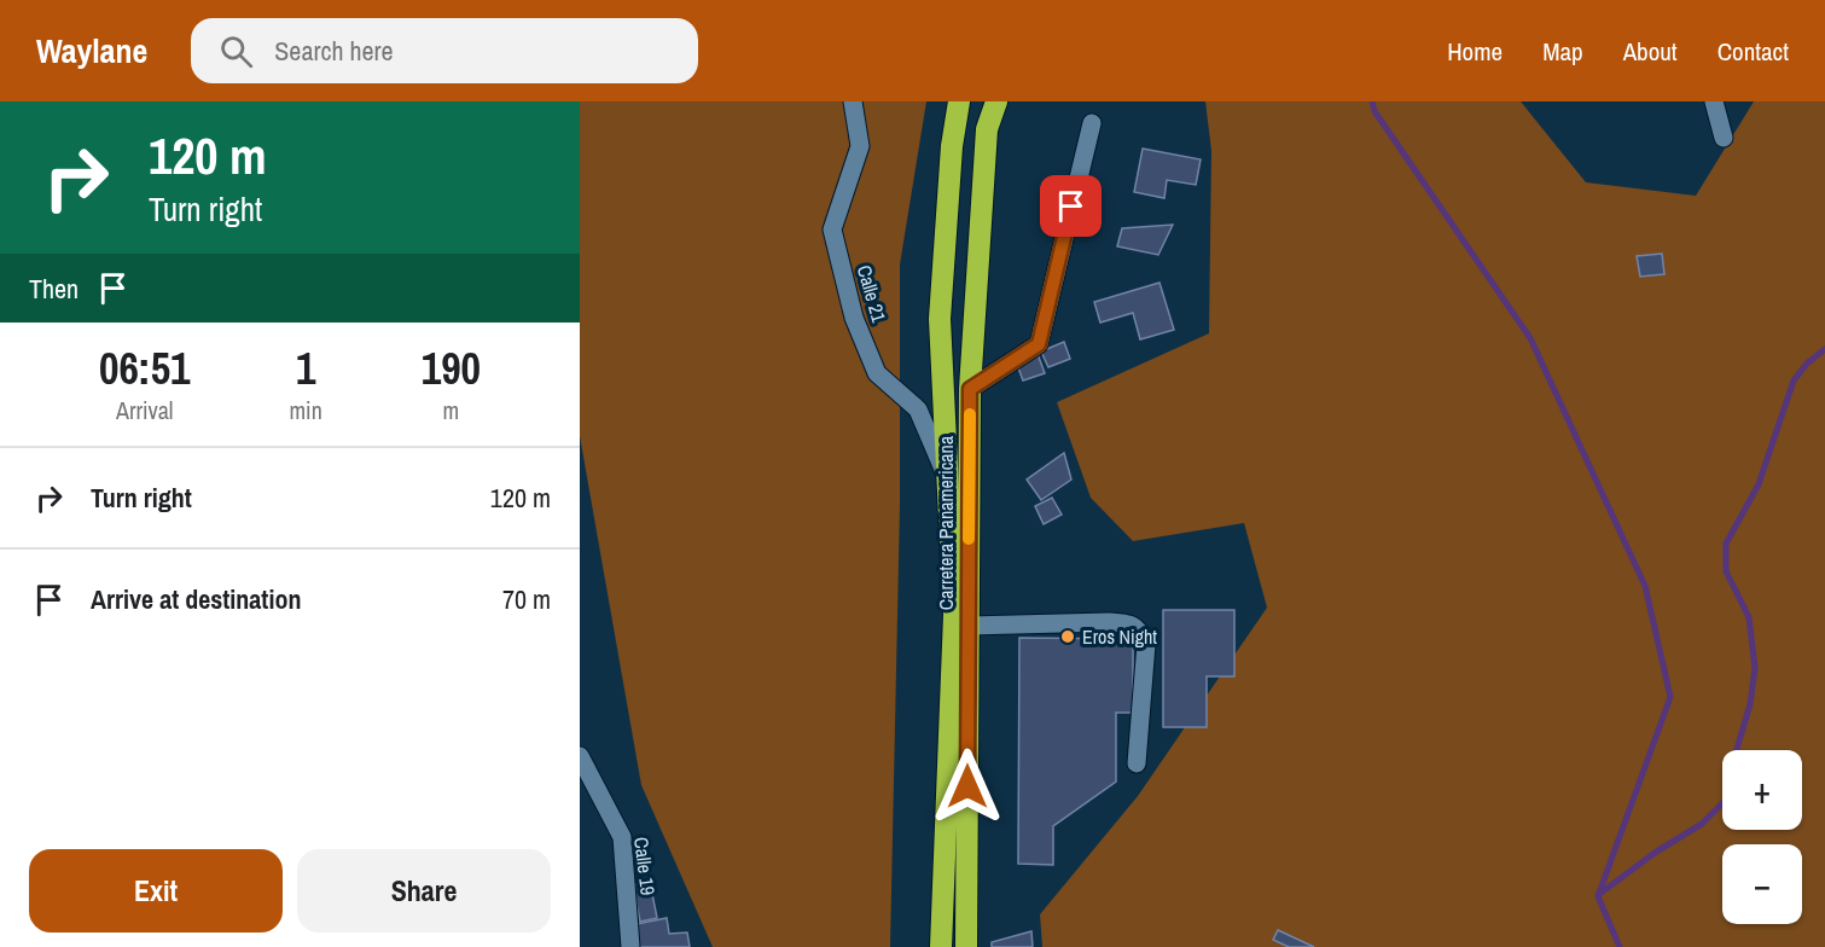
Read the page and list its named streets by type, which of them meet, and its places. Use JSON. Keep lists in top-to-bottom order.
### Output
{
  "streets": {
    "highway": ["Carretera Panamericana"],
    "street": ["Calle 21", "Calle 19"]
  },
  "crossings": [
    ["Calle 21", "Carretera Panamericana"]
  ],
  "places": ["Eros Night"],
  "page": {
    "header": "Waylane",
    "search": "Search here",
    "nav": [
      "Home",
      "Map",
      "About",
      "Contact"
    ],
    "turn": ["120 m", "Turn right"],
    "then": "Then",
    "eta": [
      "06:51",
      "Arrival",
      "1",
      "min",
      "190",
      "m"
    ],
    "list": [
      {
        "name": "Turn right",
        "value": "120 m"
      },
      {
        "name": "Arrive at destination",
        "value": "70 m"
      }
    ],
    "map_buttons": ["+", "−"],
    "buttons": ["Exit", "Share"]
  }
}
